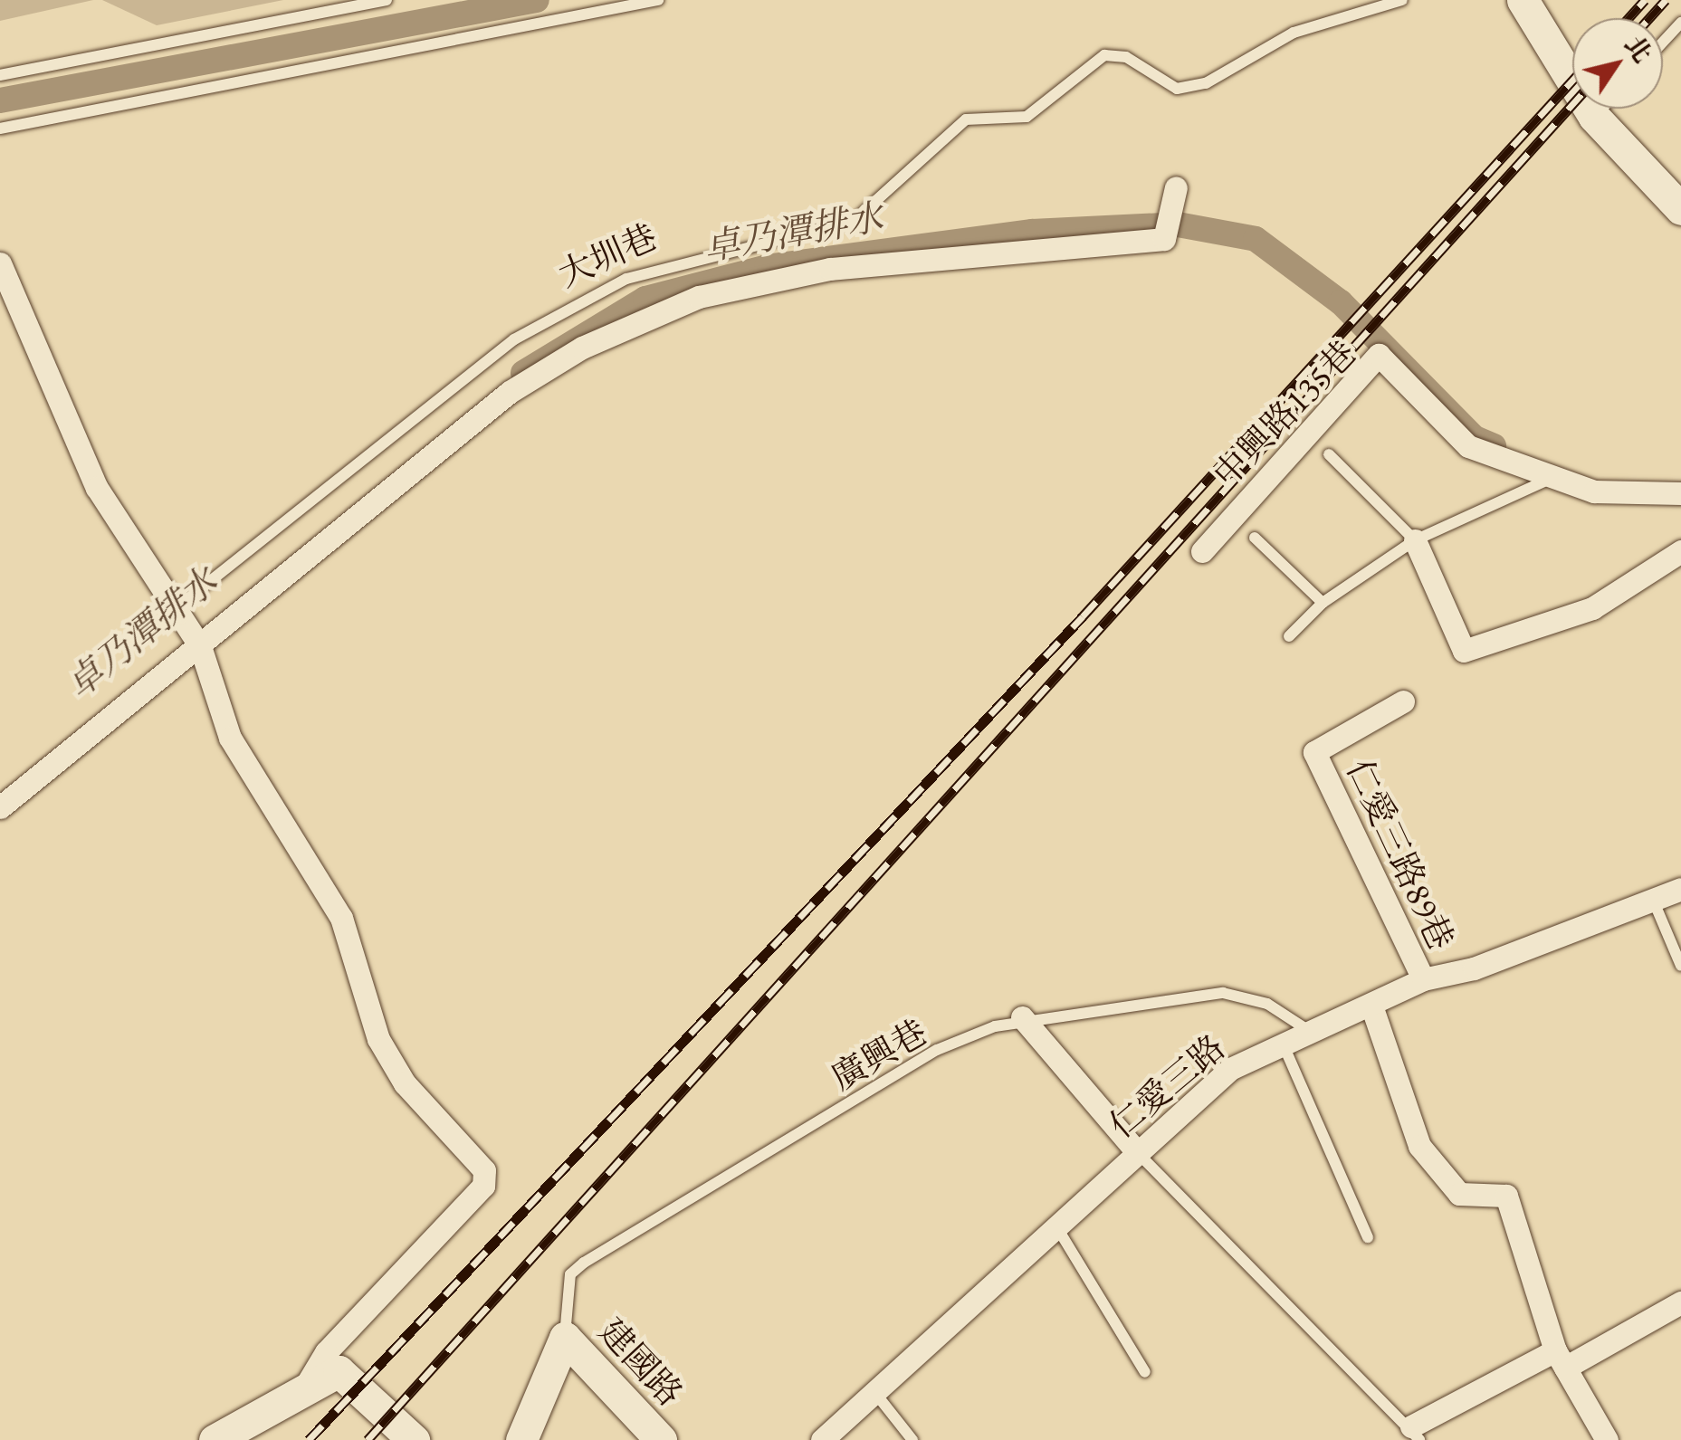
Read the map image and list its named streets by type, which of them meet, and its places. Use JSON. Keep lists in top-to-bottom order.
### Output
{
  "streets": {
    "street": [
      "中興路135巷",
      "仁愛三路89巷",
      "仁愛三路",
      "建國路"
    ],
    "lane": ["大圳巷", "廣興巷"]
  },
  "crossings": [
    ["仁愛三路89巷", "仁愛三路"],
    ["廣興巷", "仁愛三路"],
    ["廣興巷", "建國路"]
  ],
  "water": ["卓乃潭排水"],
  "north": "top right"
}
